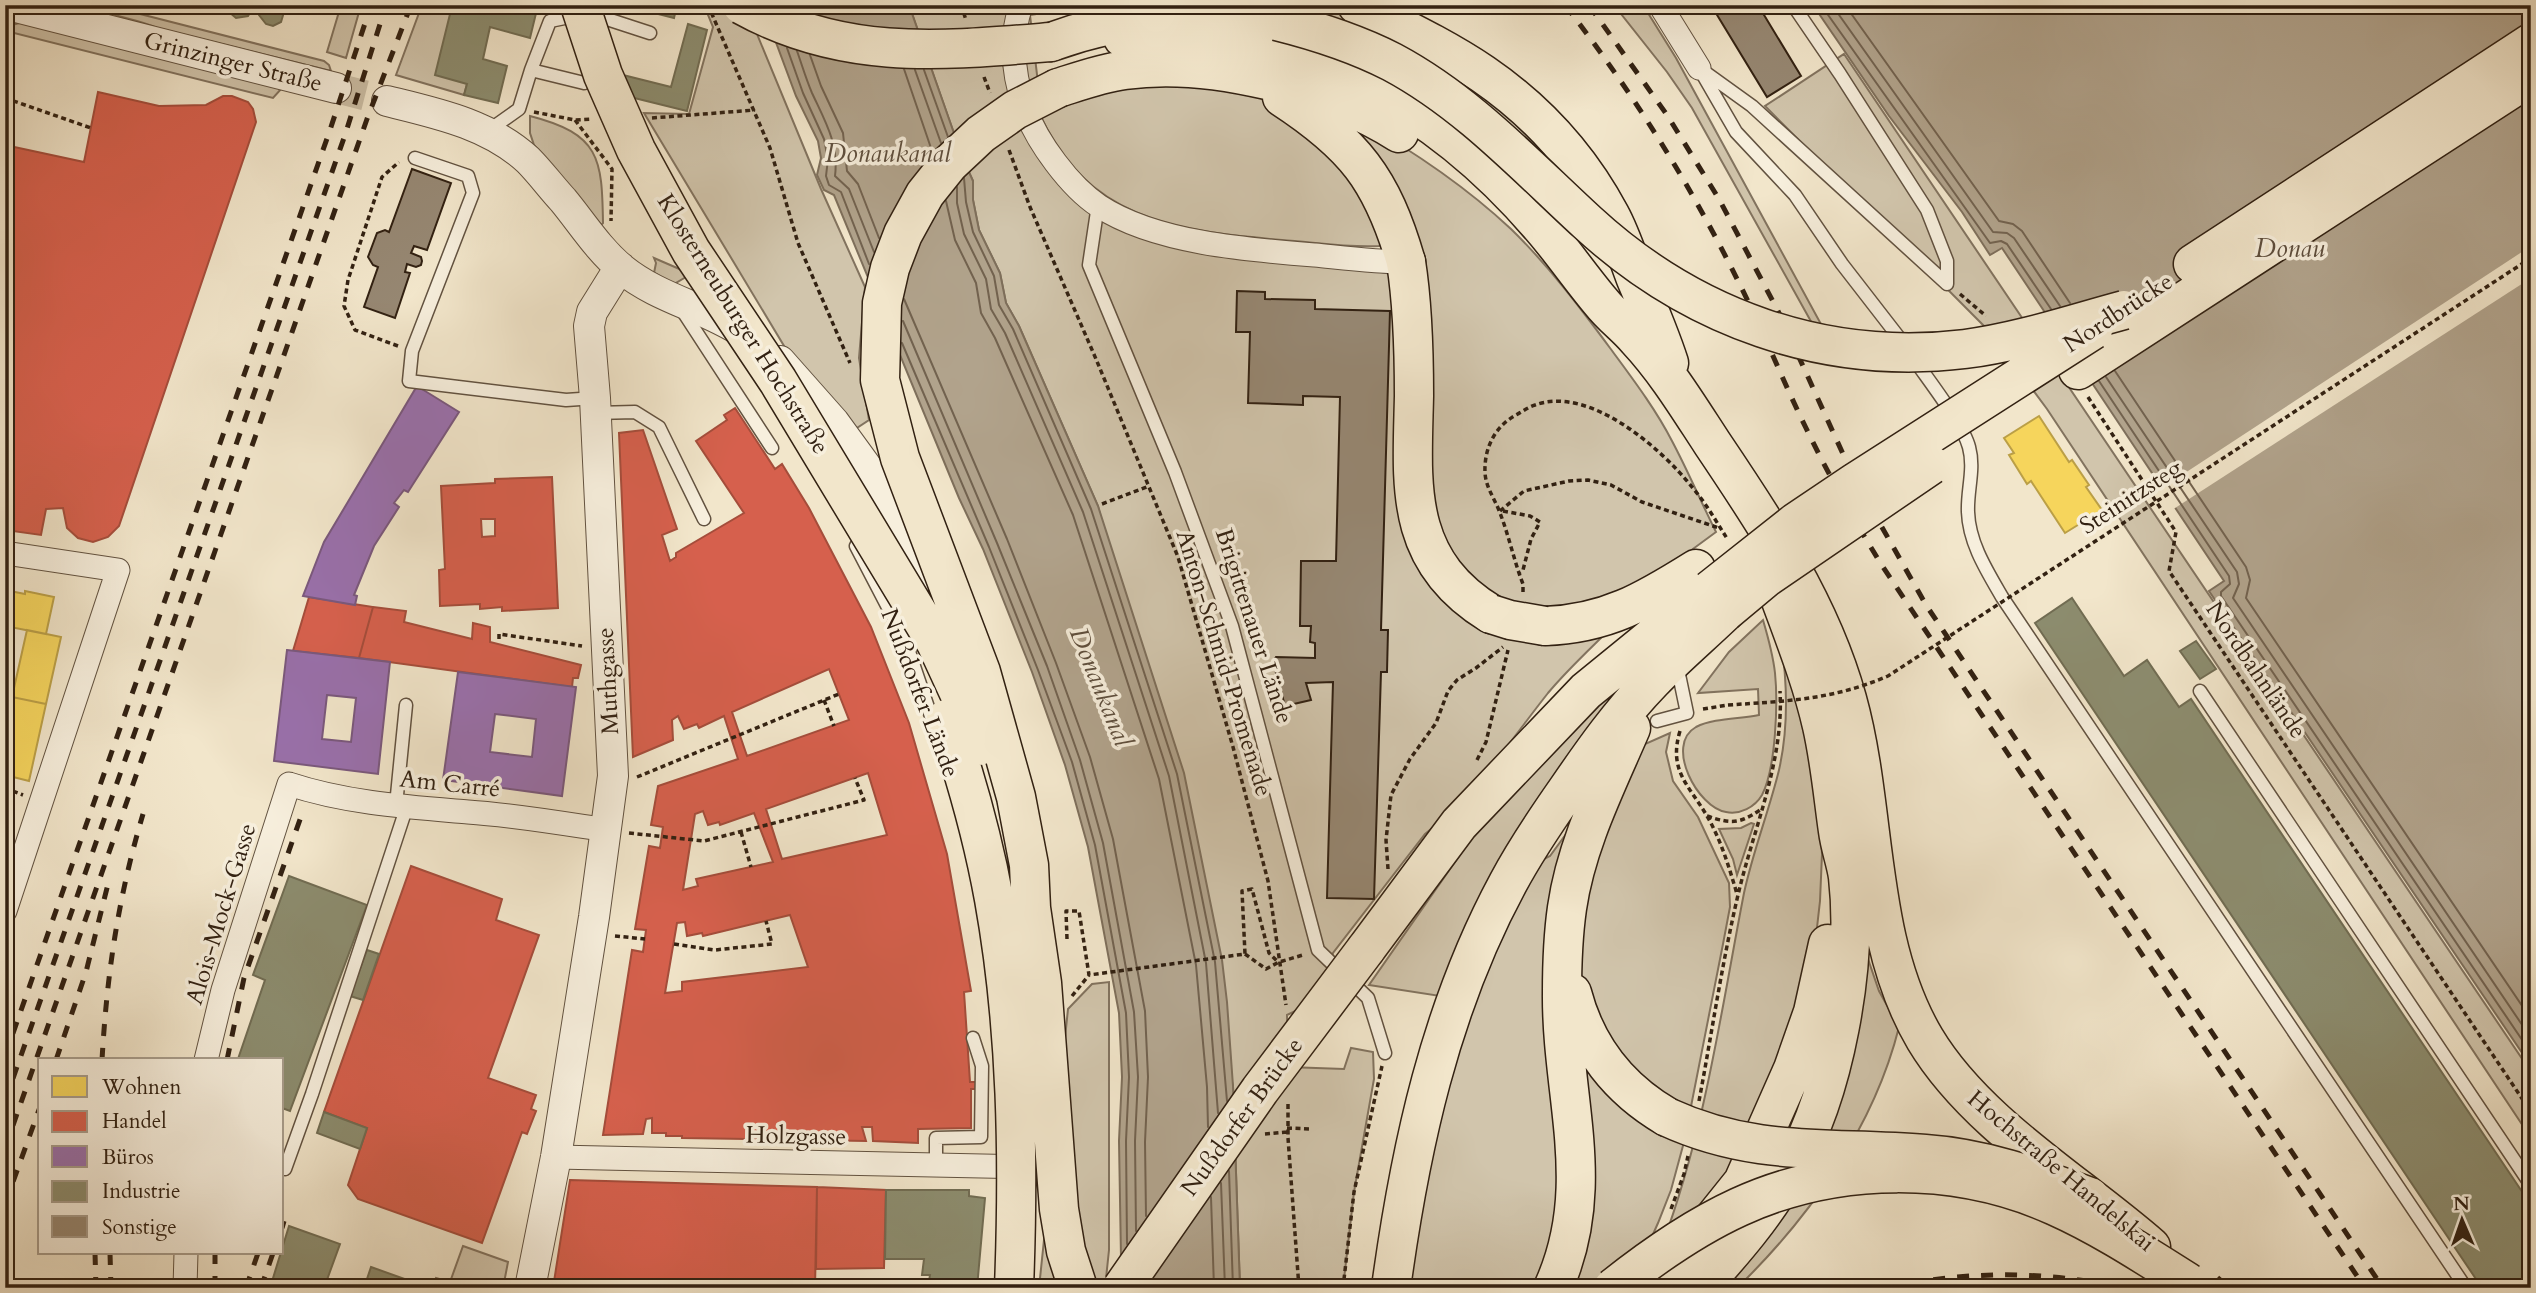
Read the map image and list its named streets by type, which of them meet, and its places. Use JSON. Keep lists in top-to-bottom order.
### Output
{
  "streets": {
    "highway": [
      "Nordbrücke",
      "Klosterneuburger Hochstraße",
      "Nußdorfer Brücke",
      "Hochstraße Handelskai"
    ],
    "street": [
      "Grinzinger Straße",
      "Muthgasse",
      "Nußdorfer Lände",
      "Am Carré",
      "Alois-Mock-Gasse",
      "Holzgasse"
    ],
    "lane": ["Brigittenauer Lände"],
    "path": ["Steinitzsteg", "Anton-Schmid-Promenade", "Nordbahnlände"]
  },
  "crossings": [
    ["Nordbrücke", "Nußdorfer Brücke"],
    ["Muthgasse", "Nußdorfer Lände"],
    ["Muthgasse", "Am Carré"],
    ["Muthgasse", "Holzgasse"],
    ["Nußdorfer Lände", "Holzgasse"],
    ["Am Carré", "Alois-Mock-Gasse"]
  ],
  "water": ["Donaukanal", "Donau"],
  "legend": [
    "Wohnen",
    "Handel",
    "Büros",
    "Industrie",
    "Sonstige"
  ],
  "north": "top"
}
